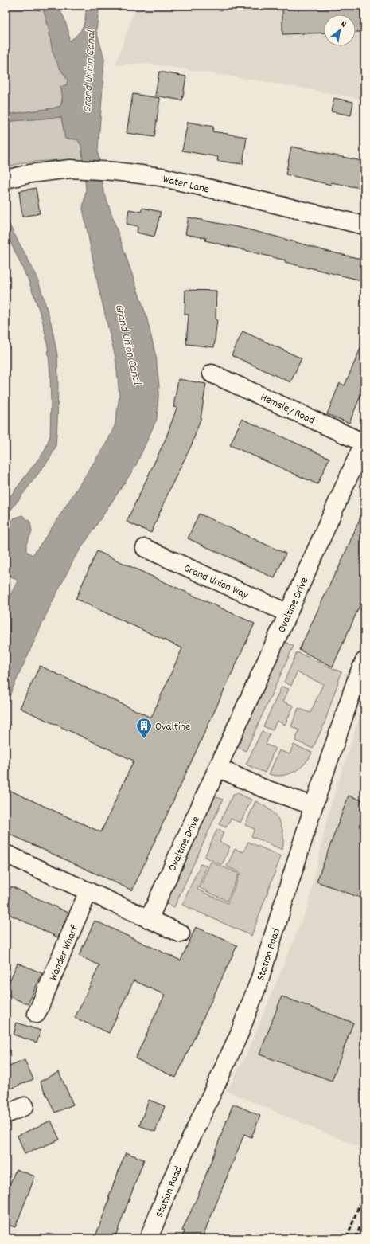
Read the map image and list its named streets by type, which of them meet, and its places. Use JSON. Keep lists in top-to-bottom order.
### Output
{
  "streets": {
    "street": [
      "Water Lane",
      "Hemsley Road",
      "Grand Union Way",
      "Ovaltine Drive",
      "Wander Wharf",
      "Station Road"
    ]
  },
  "crossings": [
    ["Hemsley Road", "Ovaltine Drive"],
    ["Grand Union Way", "Ovaltine Drive"]
  ],
  "water": ["Grand Union Canal"],
  "places": {
    "building": ["Ovaltine"]
  },
  "north": "top right"
}
